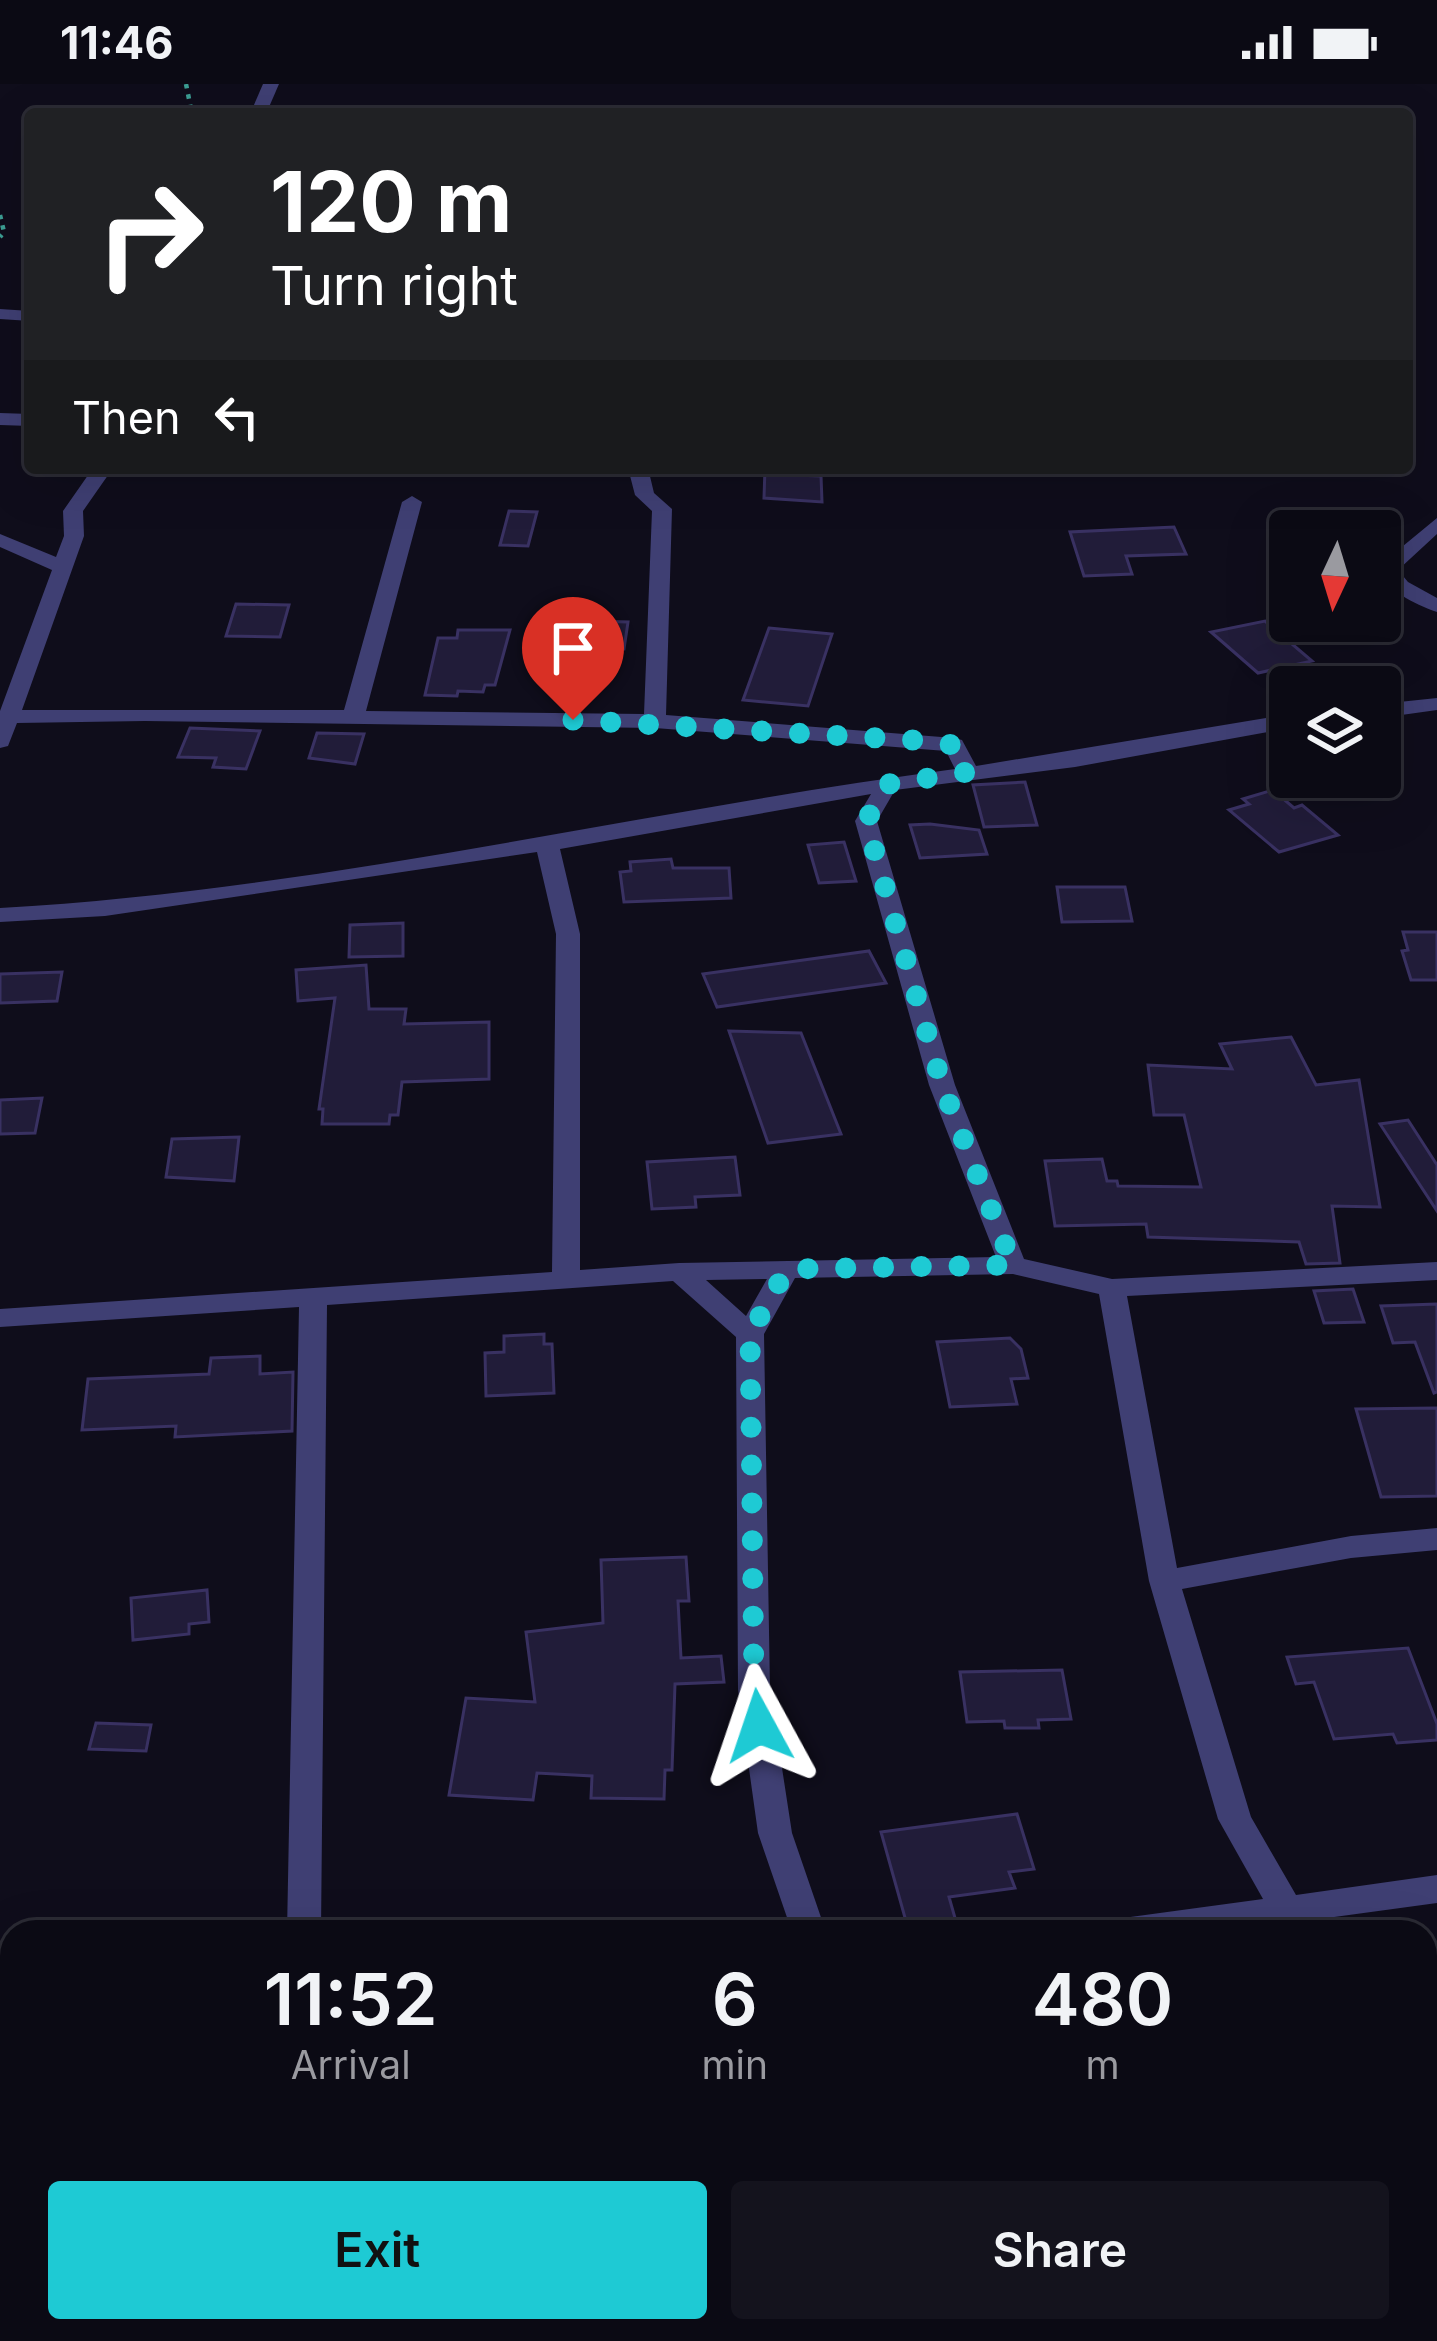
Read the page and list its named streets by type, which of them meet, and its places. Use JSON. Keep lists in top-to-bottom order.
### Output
{
  "north": "bottom",
  "page": {
    "status": "11:46",
    "turn": ["120 m", "Turn right"],
    "then": "Then",
    "eta": [
      "11:52",
      "Arrival",
      "6",
      "min",
      "480",
      "m"
    ],
    "buttons": ["Exit", "Share"]
  }
}
